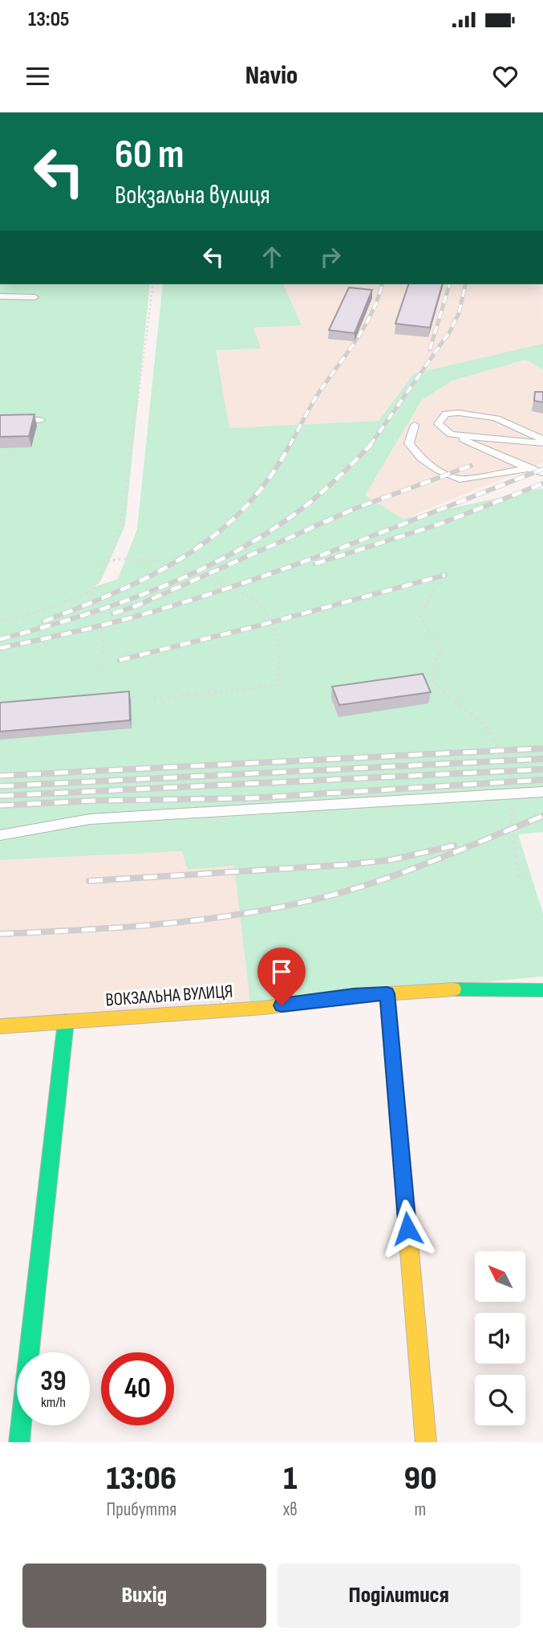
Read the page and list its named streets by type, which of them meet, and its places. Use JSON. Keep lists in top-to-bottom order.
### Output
{
  "streets": {
    "street": ["ВОКЗАЛЬНА ВУЛИЦЯ"]
  },
  "north": "top left",
  "page": {
    "status": "13:05",
    "header": "Navio",
    "turn": ["60 m", "Вокзальна вулиця"],
    "speed": "39 km/h",
    "limit": "40",
    "eta": [
      "13:06",
      "Прибуття",
      "1",
      "хв",
      "90",
      "m"
    ],
    "buttons": ["Вихід", "Поділитися"]
  }
}
